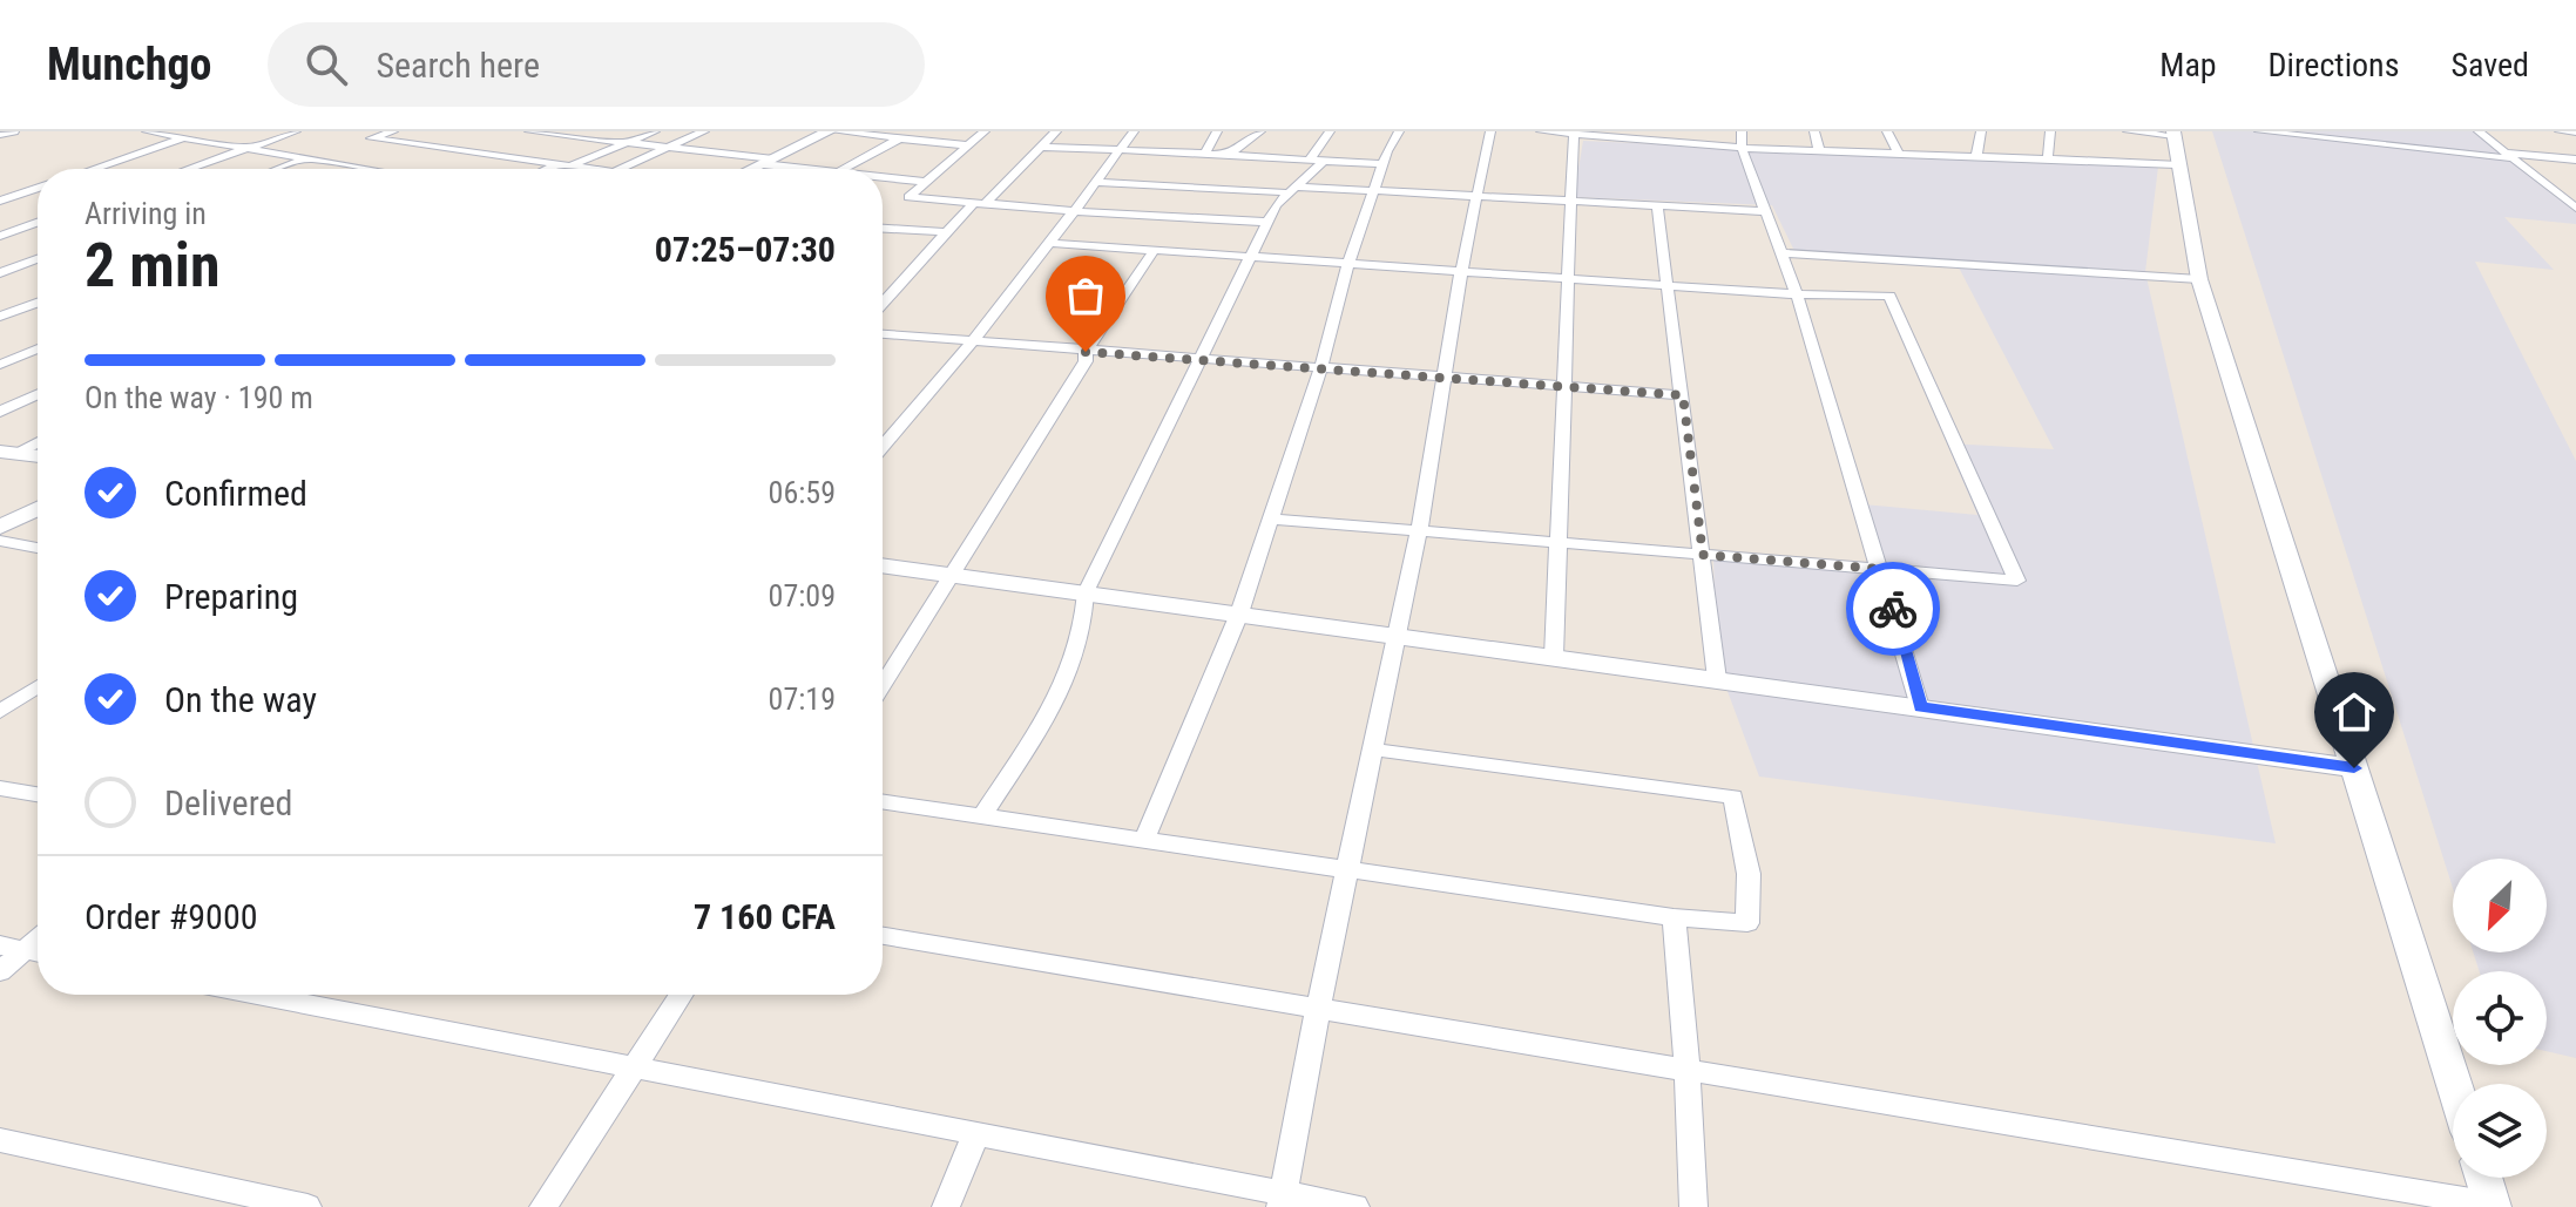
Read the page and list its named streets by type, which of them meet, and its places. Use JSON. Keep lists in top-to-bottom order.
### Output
{
  "north": "bottom left",
  "page": {
    "header": "Munchgo",
    "search": "Search here",
    "nav": ["Map", "Directions", "Saved"],
    "heading": ["2 min", "Arriving in", "07:25–07:30"],
    "panel": ["Order #9000", "7 160 CFA"],
    "bar": "On the way · 190 m",
    "list": [
      ["Confirmed", "06:59"],
      ["Preparing", "07:09"],
      ["On the way", "07:19"],
      "Delivered"
    ]
  }
}
